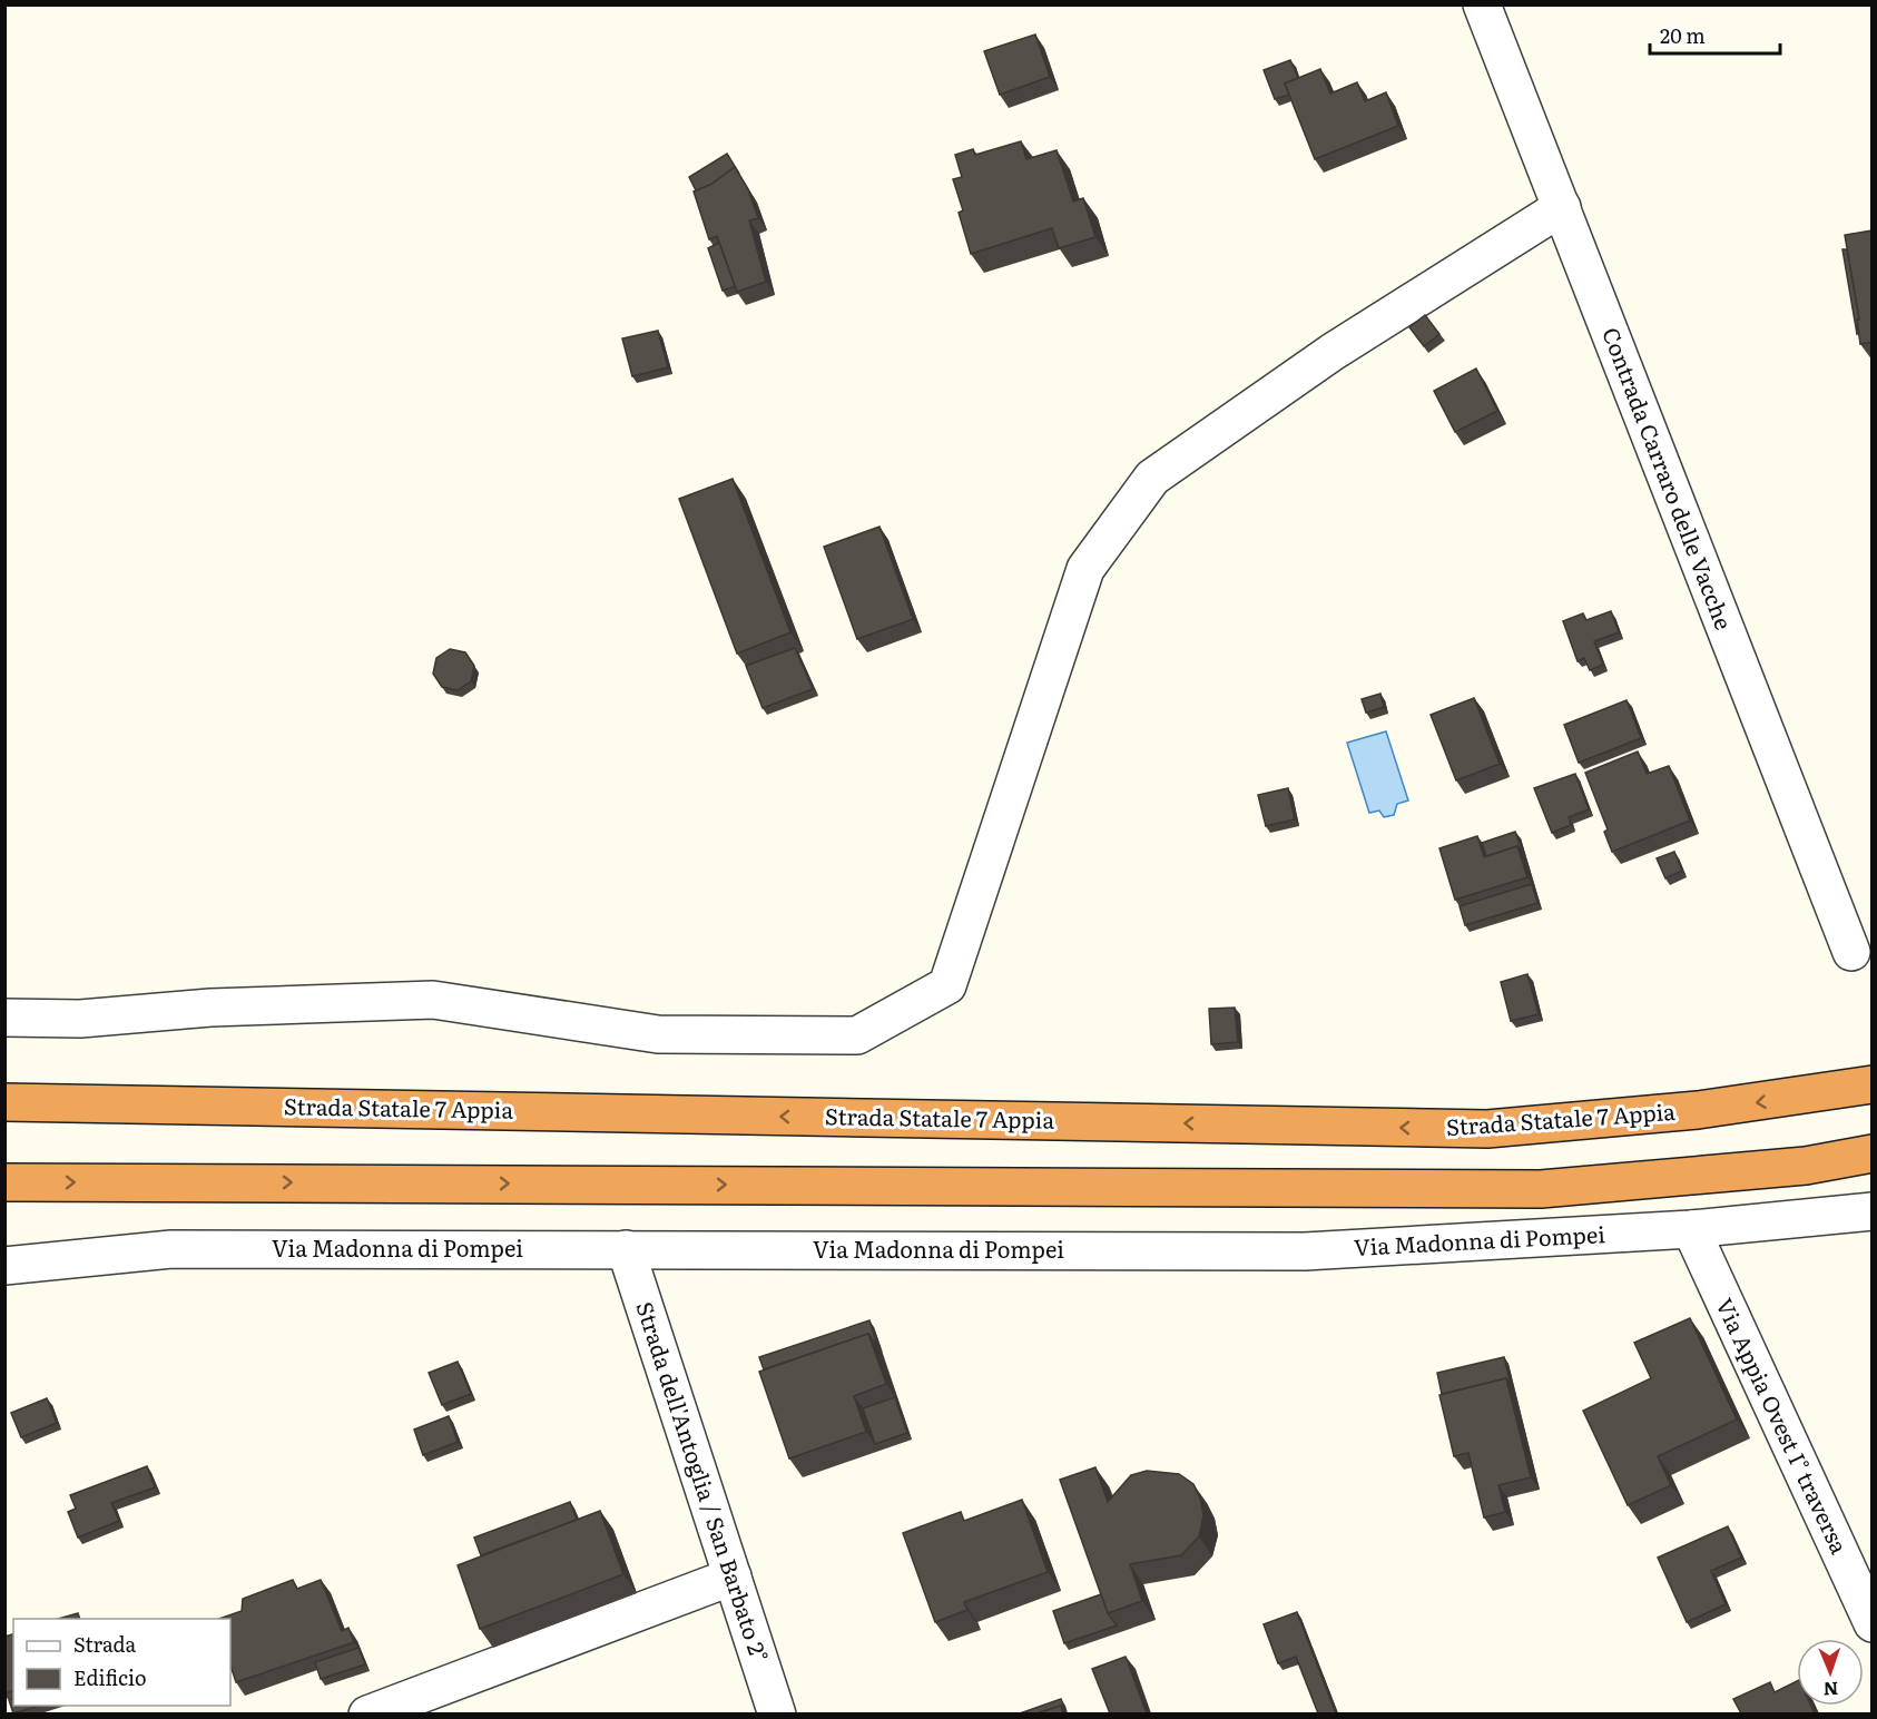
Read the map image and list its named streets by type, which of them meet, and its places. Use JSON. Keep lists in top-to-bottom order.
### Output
{
  "streets": {
    "highway": ["Strada Statale 7 Appia"],
    "street": [
      "Contrada Carraro delle Vacche",
      "Via Madonna di Pompei",
      "Via Appia Ovest I° traversa",
      "Strada dell'Antoglia / San Barbato 2°"
    ]
  },
  "crossings": [
    ["Via Madonna di Pompei", "Via Appia Ovest I° traversa"],
    ["Via Madonna di Pompei", "Strada dell'Antoglia / San Barbato 2°"]
  ],
  "legend": ["Strada", "Edificio"],
  "scale_bar": "20 m",
  "north": "bottom"
}
